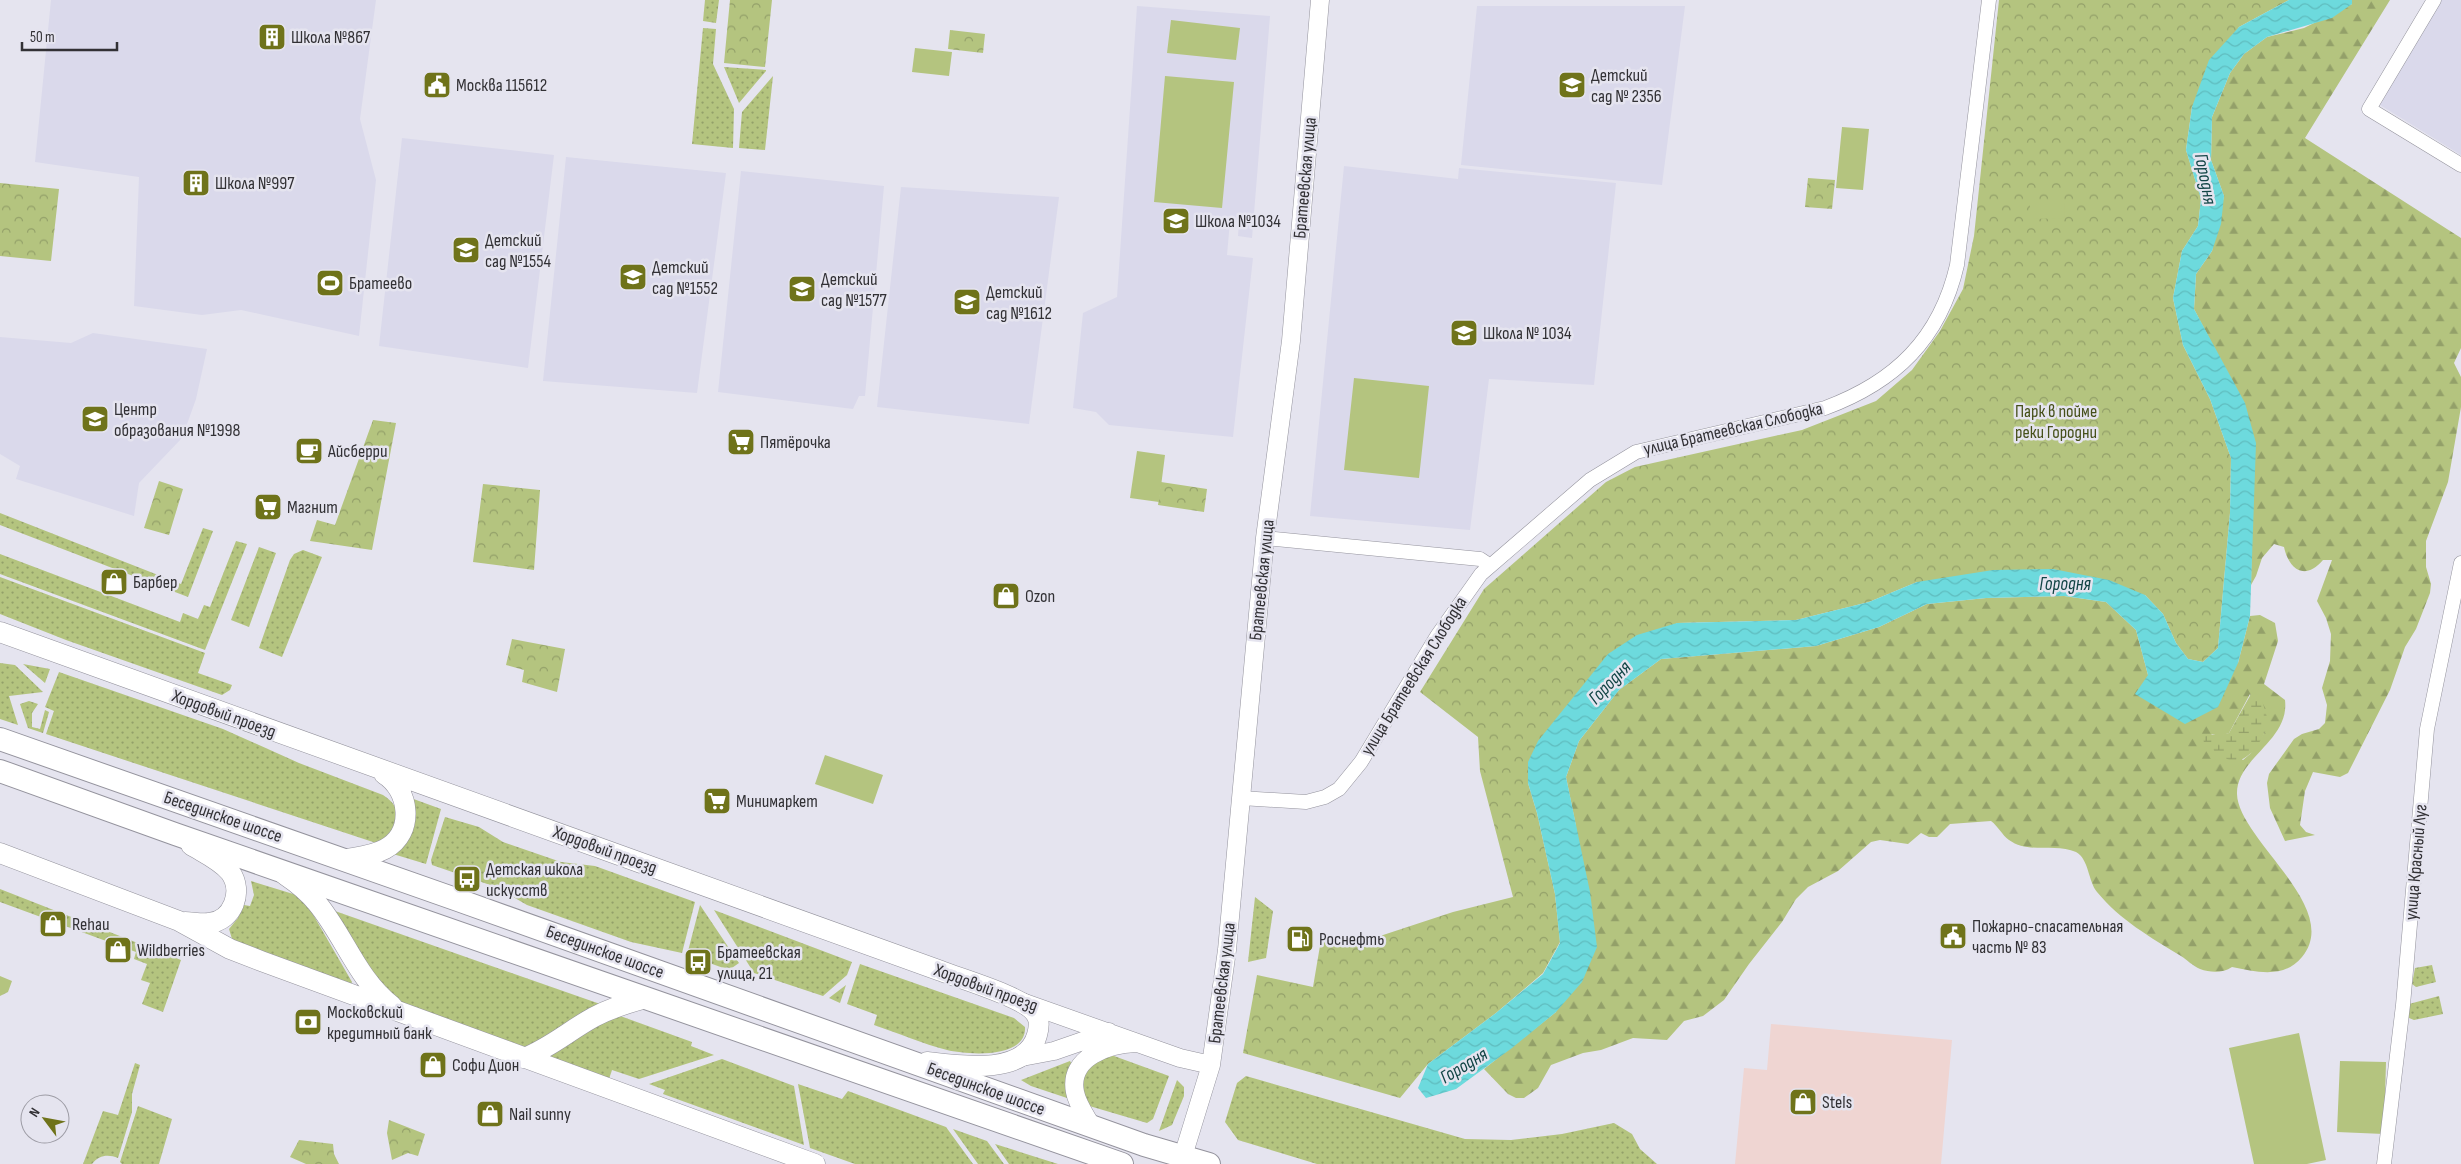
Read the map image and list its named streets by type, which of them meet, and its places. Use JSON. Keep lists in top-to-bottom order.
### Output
{
  "streets": {
    "main road": ["Хордовый проезд", "Бесединское шоссе"],
    "street": ["Братеевская улица", "улица Братеевская Слободка", "улица Красный Луг"]
  },
  "crossings": [
    ["Братеевская улица", "улица Братеевская Слободка"],
    ["Братеевская улица", "Хордовый проезд"],
    ["Братеевская улица", "Бесединское шоссе"]
  ],
  "water": ["Городня"],
  "parks": ["Парк в пойме реки Городни"],
  "places": {
    "building": ["Школа №867", "Школа №997"],
    "public building": ["Москва 115612", "Пожарно-спасательная часть № 83"],
    "school or university": [
      "Детский сад № 2356",
      "Школа №1034",
      "Детский сад №1554",
      "Детский сад №1552",
      "Детский сад №1577",
      "Детский сад №1612",
      "Школа № 1034",
      "Центр образования №1998"
    ],
    "sports": ["Братеево"],
    "supermarket": ["Пятёрочка", "Магнит", "Минимаркет"],
    "cafe": ["Айсберри"],
    "shop": [
      "Барбер",
      "Ozon",
      "Rehau",
      "Wildberries",
      "Софи Дион",
      "Stels",
      "Nail sunny"
    ],
    "bus stop": ["Детская школа искусств", "Братеевская улица, 21"],
    "fuel station": ["Роснефть"],
    "bank": ["Московский кредитный банк"]
  },
  "scale_bar": "50 m",
  "north": "top left"
}
